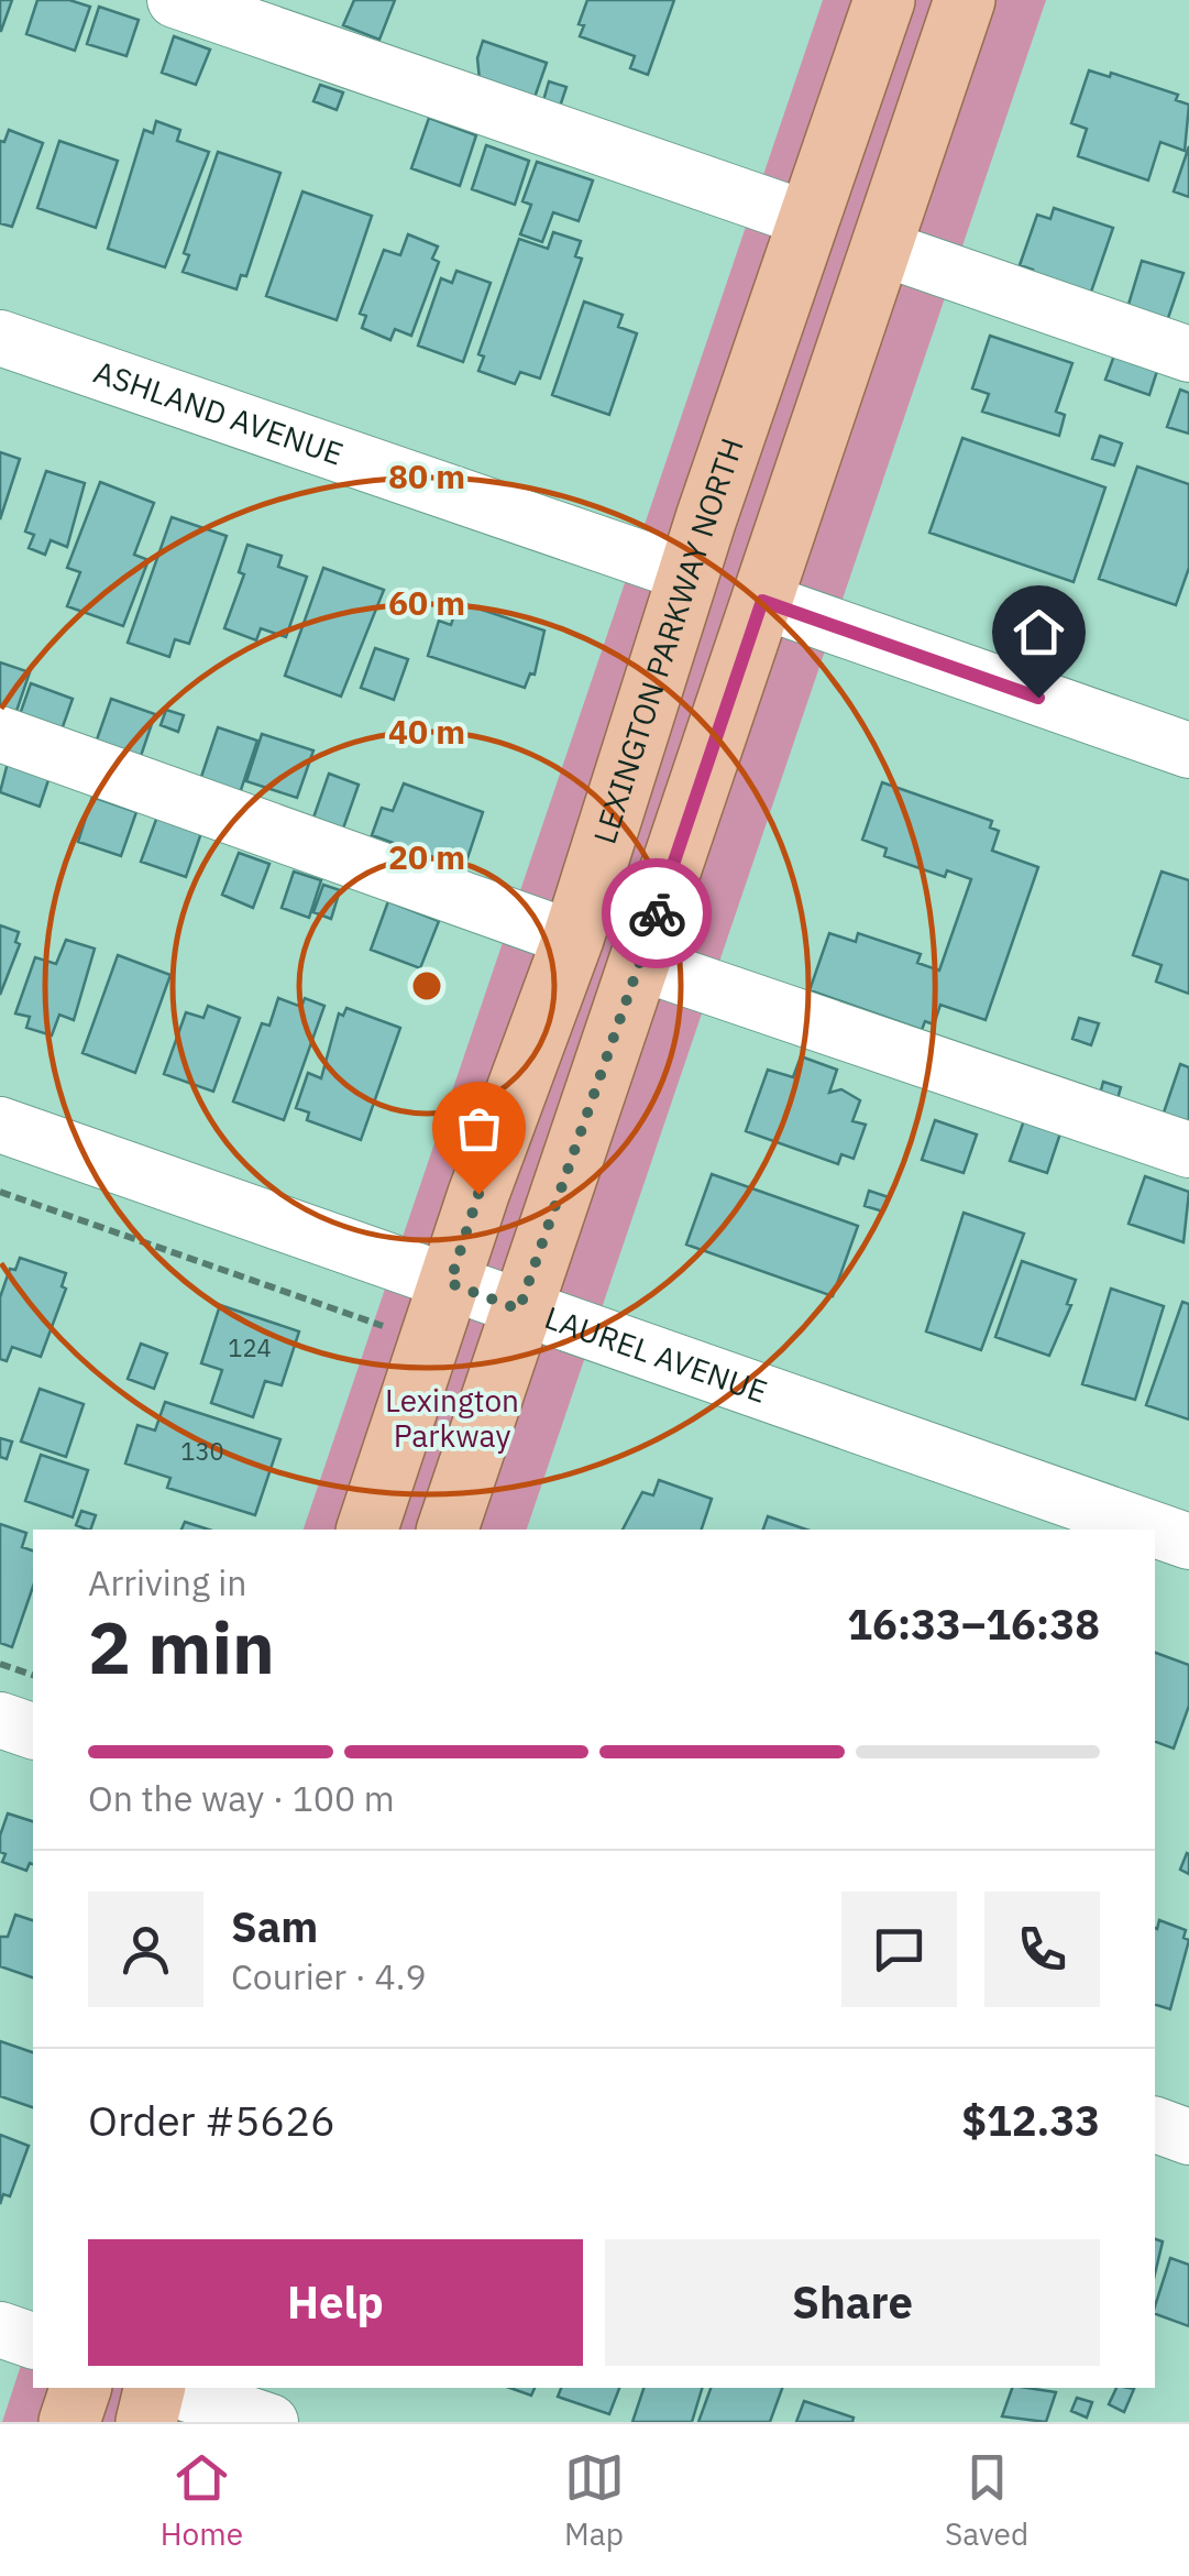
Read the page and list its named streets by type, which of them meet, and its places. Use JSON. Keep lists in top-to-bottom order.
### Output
{
  "streets": {
    "main road": ["LEXINGTON PARKWAY NORTH"],
    "street": ["ASHLAND AVENUE", "LAUREL AVENUE"]
  },
  "crossings": [
    ["ASHLAND AVENUE", "LEXINGTON PARKWAY NORTH"],
    ["LEXINGTON PARKWAY NORTH", "LAUREL AVENUE"]
  ],
  "parks": ["Lexington Parkway"],
  "house_numbers": ["124", "130"],
  "page": {
    "heading": ["2 min", "Arriving in", "16:33–16:38"],
    "panel": [
      "Sam",
      "Courier · 4.9",
      "Order #5626",
      "$12.33"
    ],
    "bar": "On the way · 100 m",
    "buttons": ["Help", "Share"],
    "tabs": ["Home", "Map", "Saved"]
  },
  "rings": [
    "80 m",
    "60 m",
    "40 m",
    "20 m"
  ]
}
